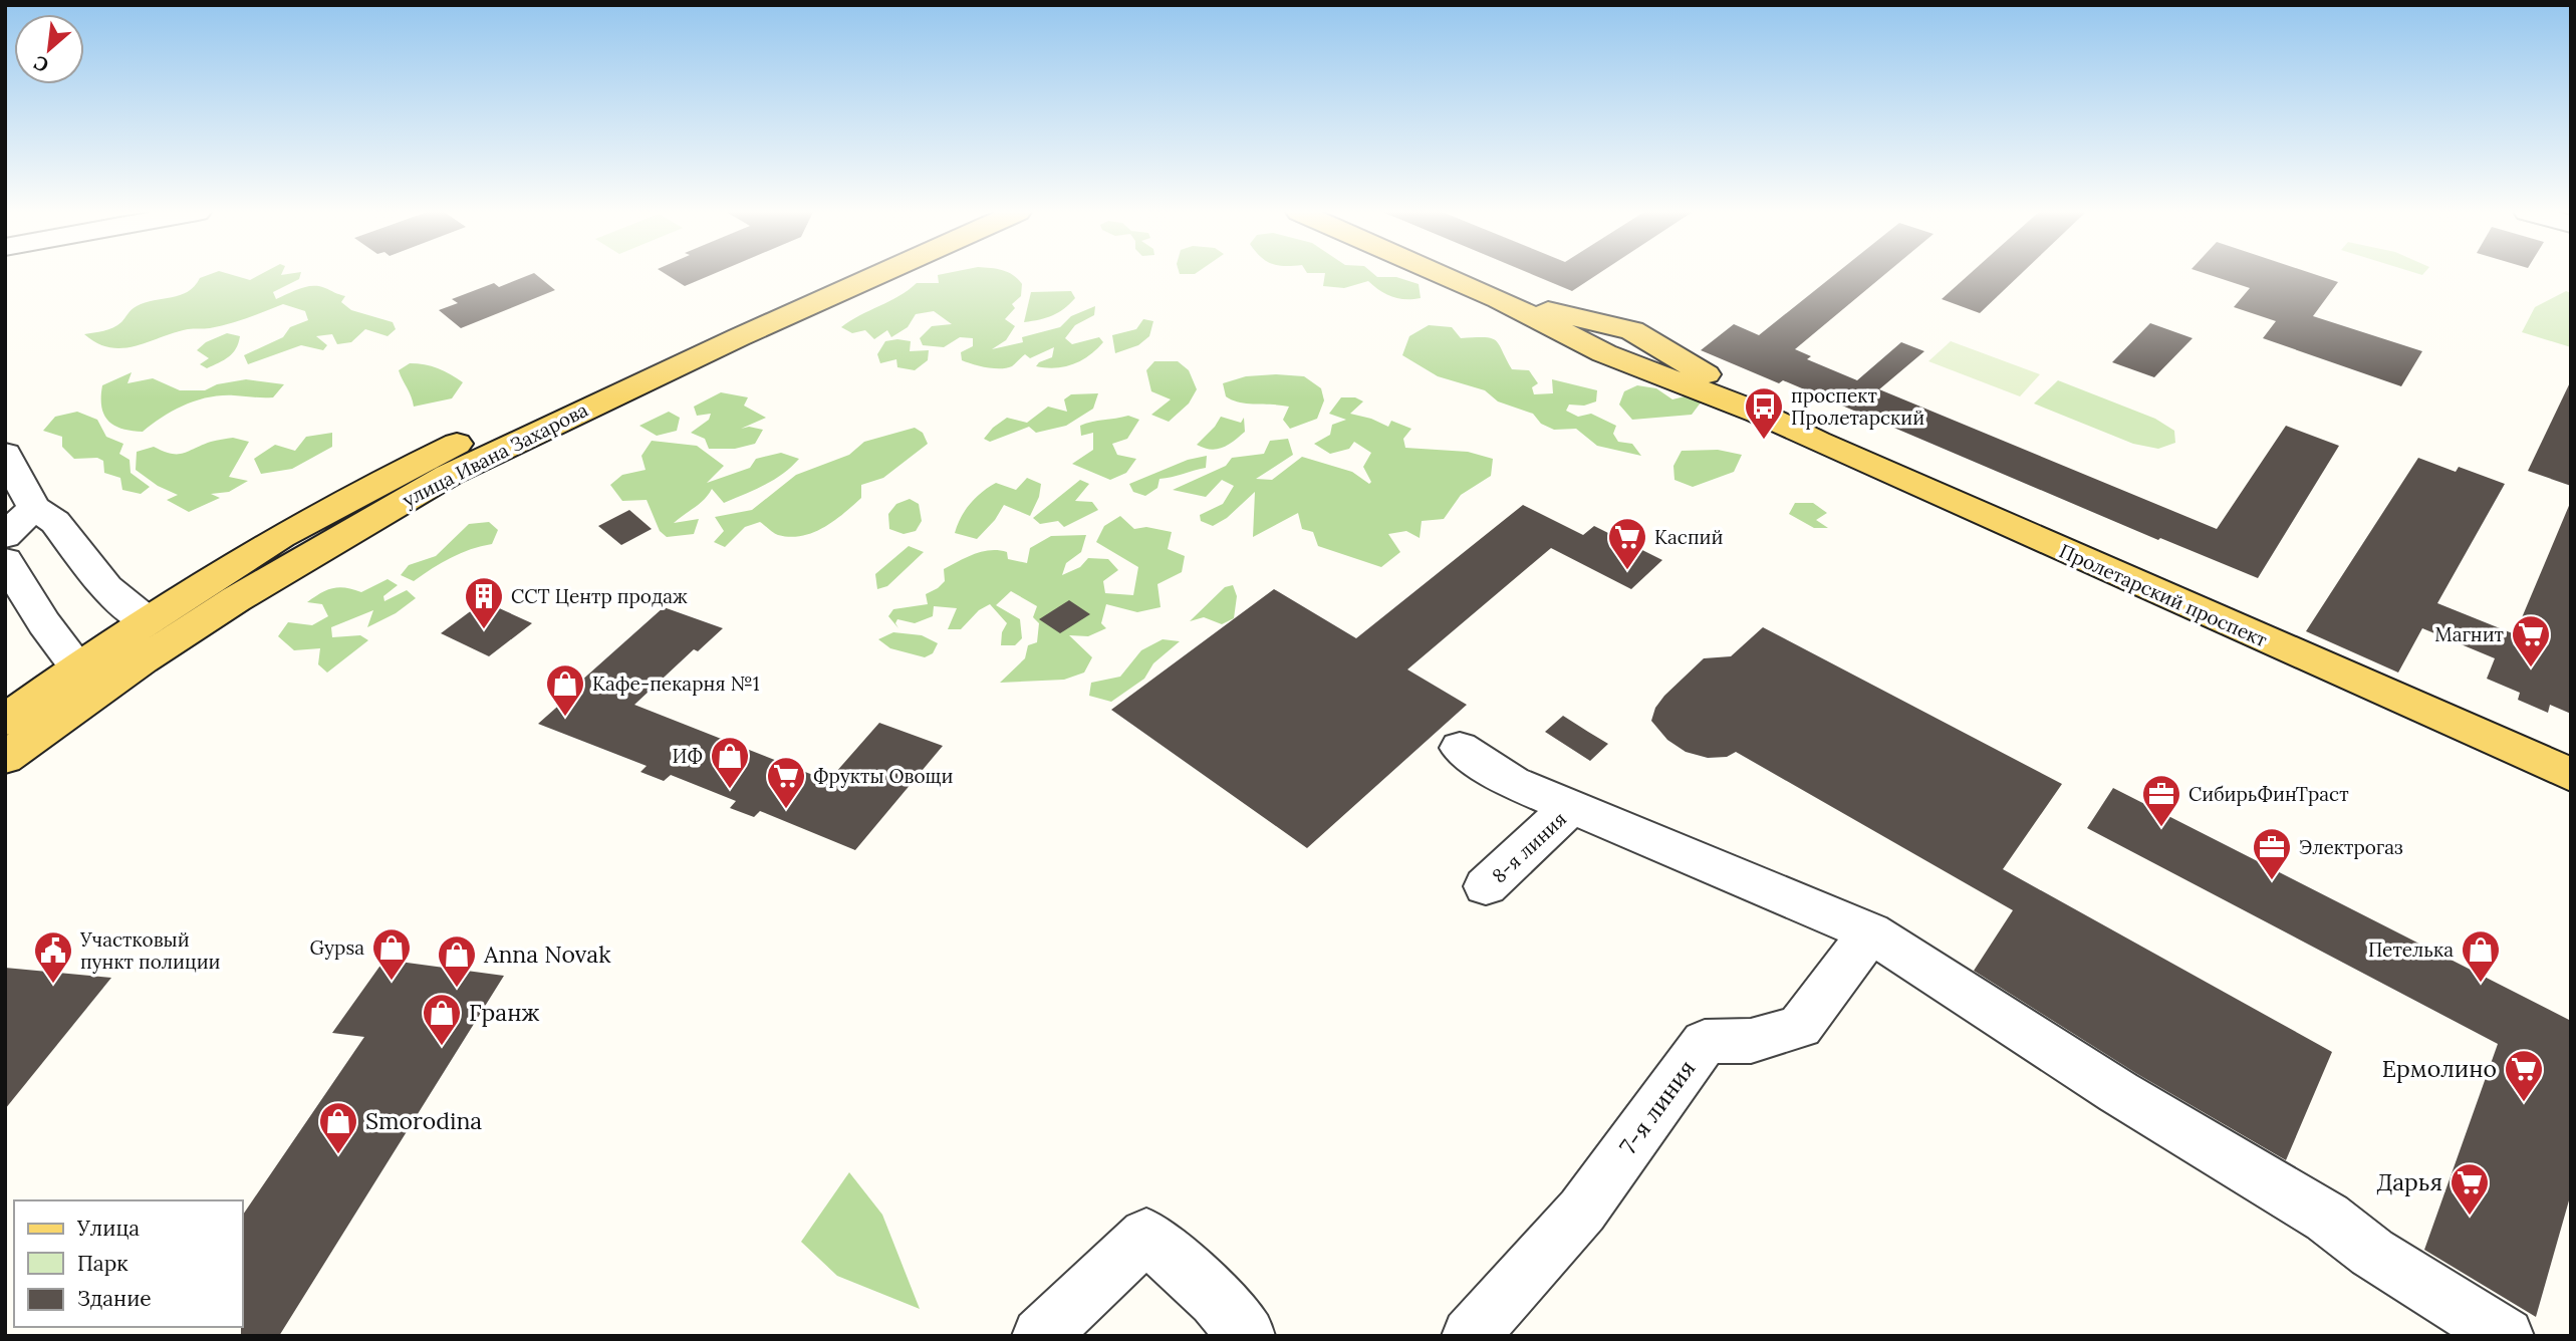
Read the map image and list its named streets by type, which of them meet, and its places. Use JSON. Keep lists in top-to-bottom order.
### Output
{
  "streets": {
    "main road": ["улица Ивана Захарова", "Пролетарский проспект"],
    "street": ["8-я линия", "7-я линия"]
  },
  "places": {
    "bus stop": ["проспект Пролетарский"],
    "supermarket": [
      "Каспий",
      "Магнит",
      "Фрукты Овощи",
      "Ермолино",
      "Дарья"
    ],
    "building": ["CCТ Центр продаж"],
    "shop": [
      "Кафе-пекарня №1",
      "ИФ",
      "Gypsa",
      "Петелька",
      "Anna Novak",
      "Гранж",
      "Smorodina"
    ],
    "office": ["СибирьФинТраст", "Электрогаз"],
    "public building": ["Участковый пункт полиции"]
  },
  "legend": ["Улица", "Парк", "Здание"],
  "north": "bottom left"
}
